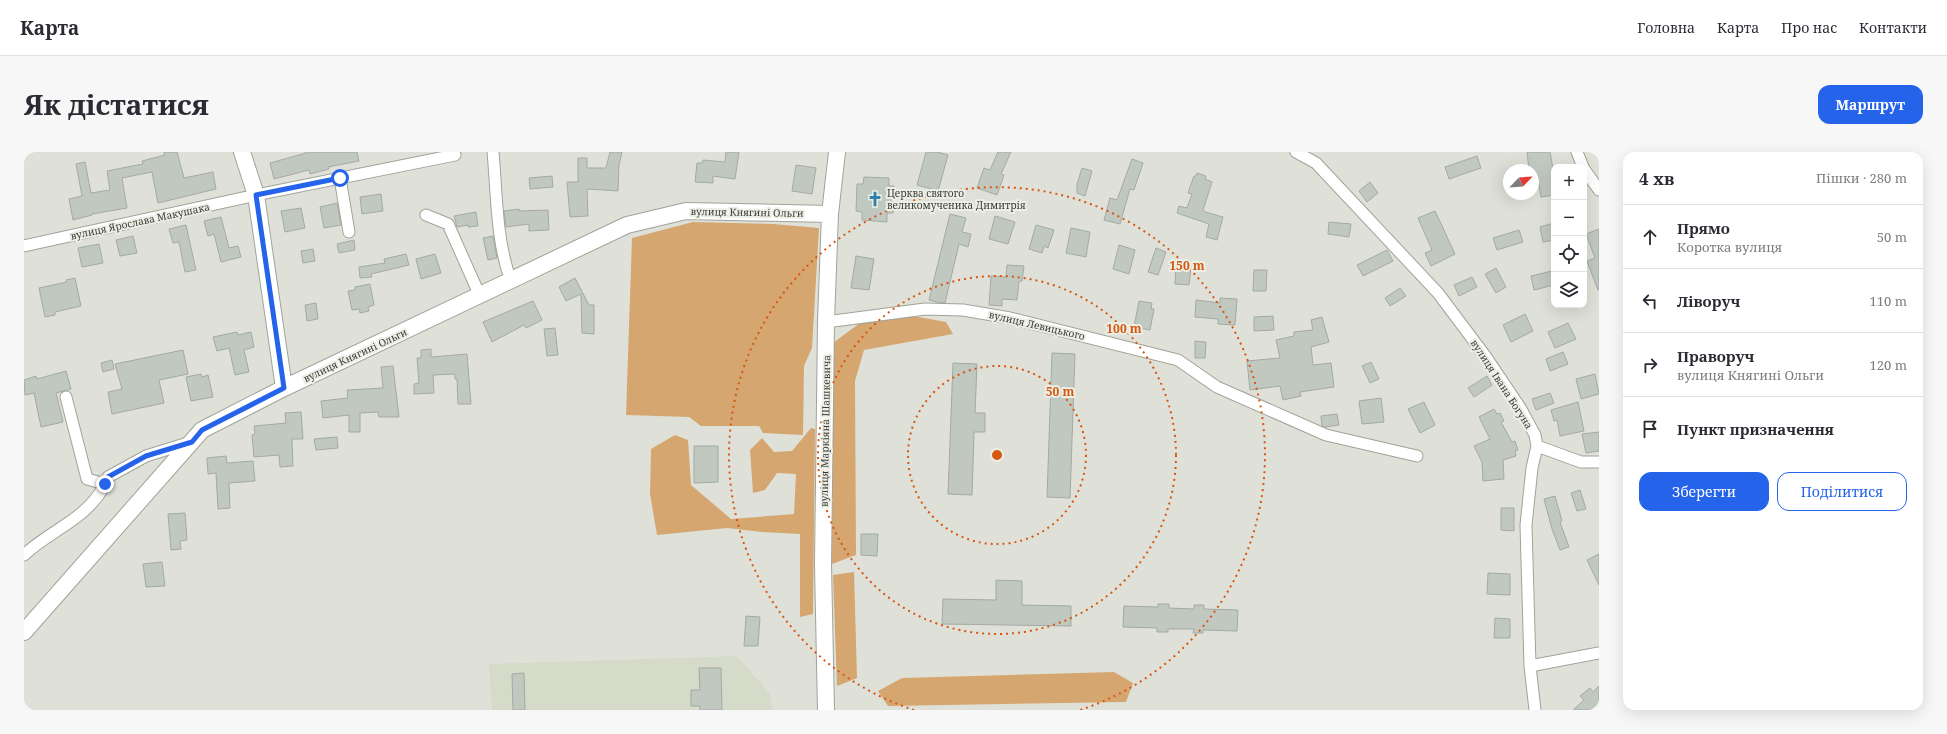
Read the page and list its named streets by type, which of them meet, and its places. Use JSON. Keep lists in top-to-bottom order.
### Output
{
  "streets": {
    "street": [
      "вулиця Княгині Ольги",
      "вулиця Ярослава Макушака",
      "вулиця Левицького",
      "вулиця Івана Богуна",
      "вулиця Маркіяна Шашкевича"
    ]
  },
  "crossings": [
    ["вулиця Княгині Ольги", "вулиця Маркіяна Шашкевича"],
    ["вулиця Левицького", "вулиця Маркіяна Шашкевича"]
  ],
  "places": {
    "church": ["Церква святого великомученика Димитрія"]
  },
  "north": "top right",
  "page": {
    "header": "Карта",
    "nav": [
      "Головна",
      "Карта",
      "Про нас",
      "Контакти"
    ],
    "title": "Як дістатися",
    "buttons": [
      "Маршрут",
      ["Зберегти", "Поділитися"]
    ],
    "heading": ["4 хв", "Пішки · 280 m"],
    "map_buttons": ["+", "−"],
    "list": [
      ["Прямо", "Коротка вулиця", "50 m"],
      ["Ліворуч", "110 m"],
      ["Праворуч", "вулиця Княгині Ольги", "120 m"],
      "Пункт призначення"
    ]
  },
  "rings": ["150 m", "100 m", "50 m"]
}
